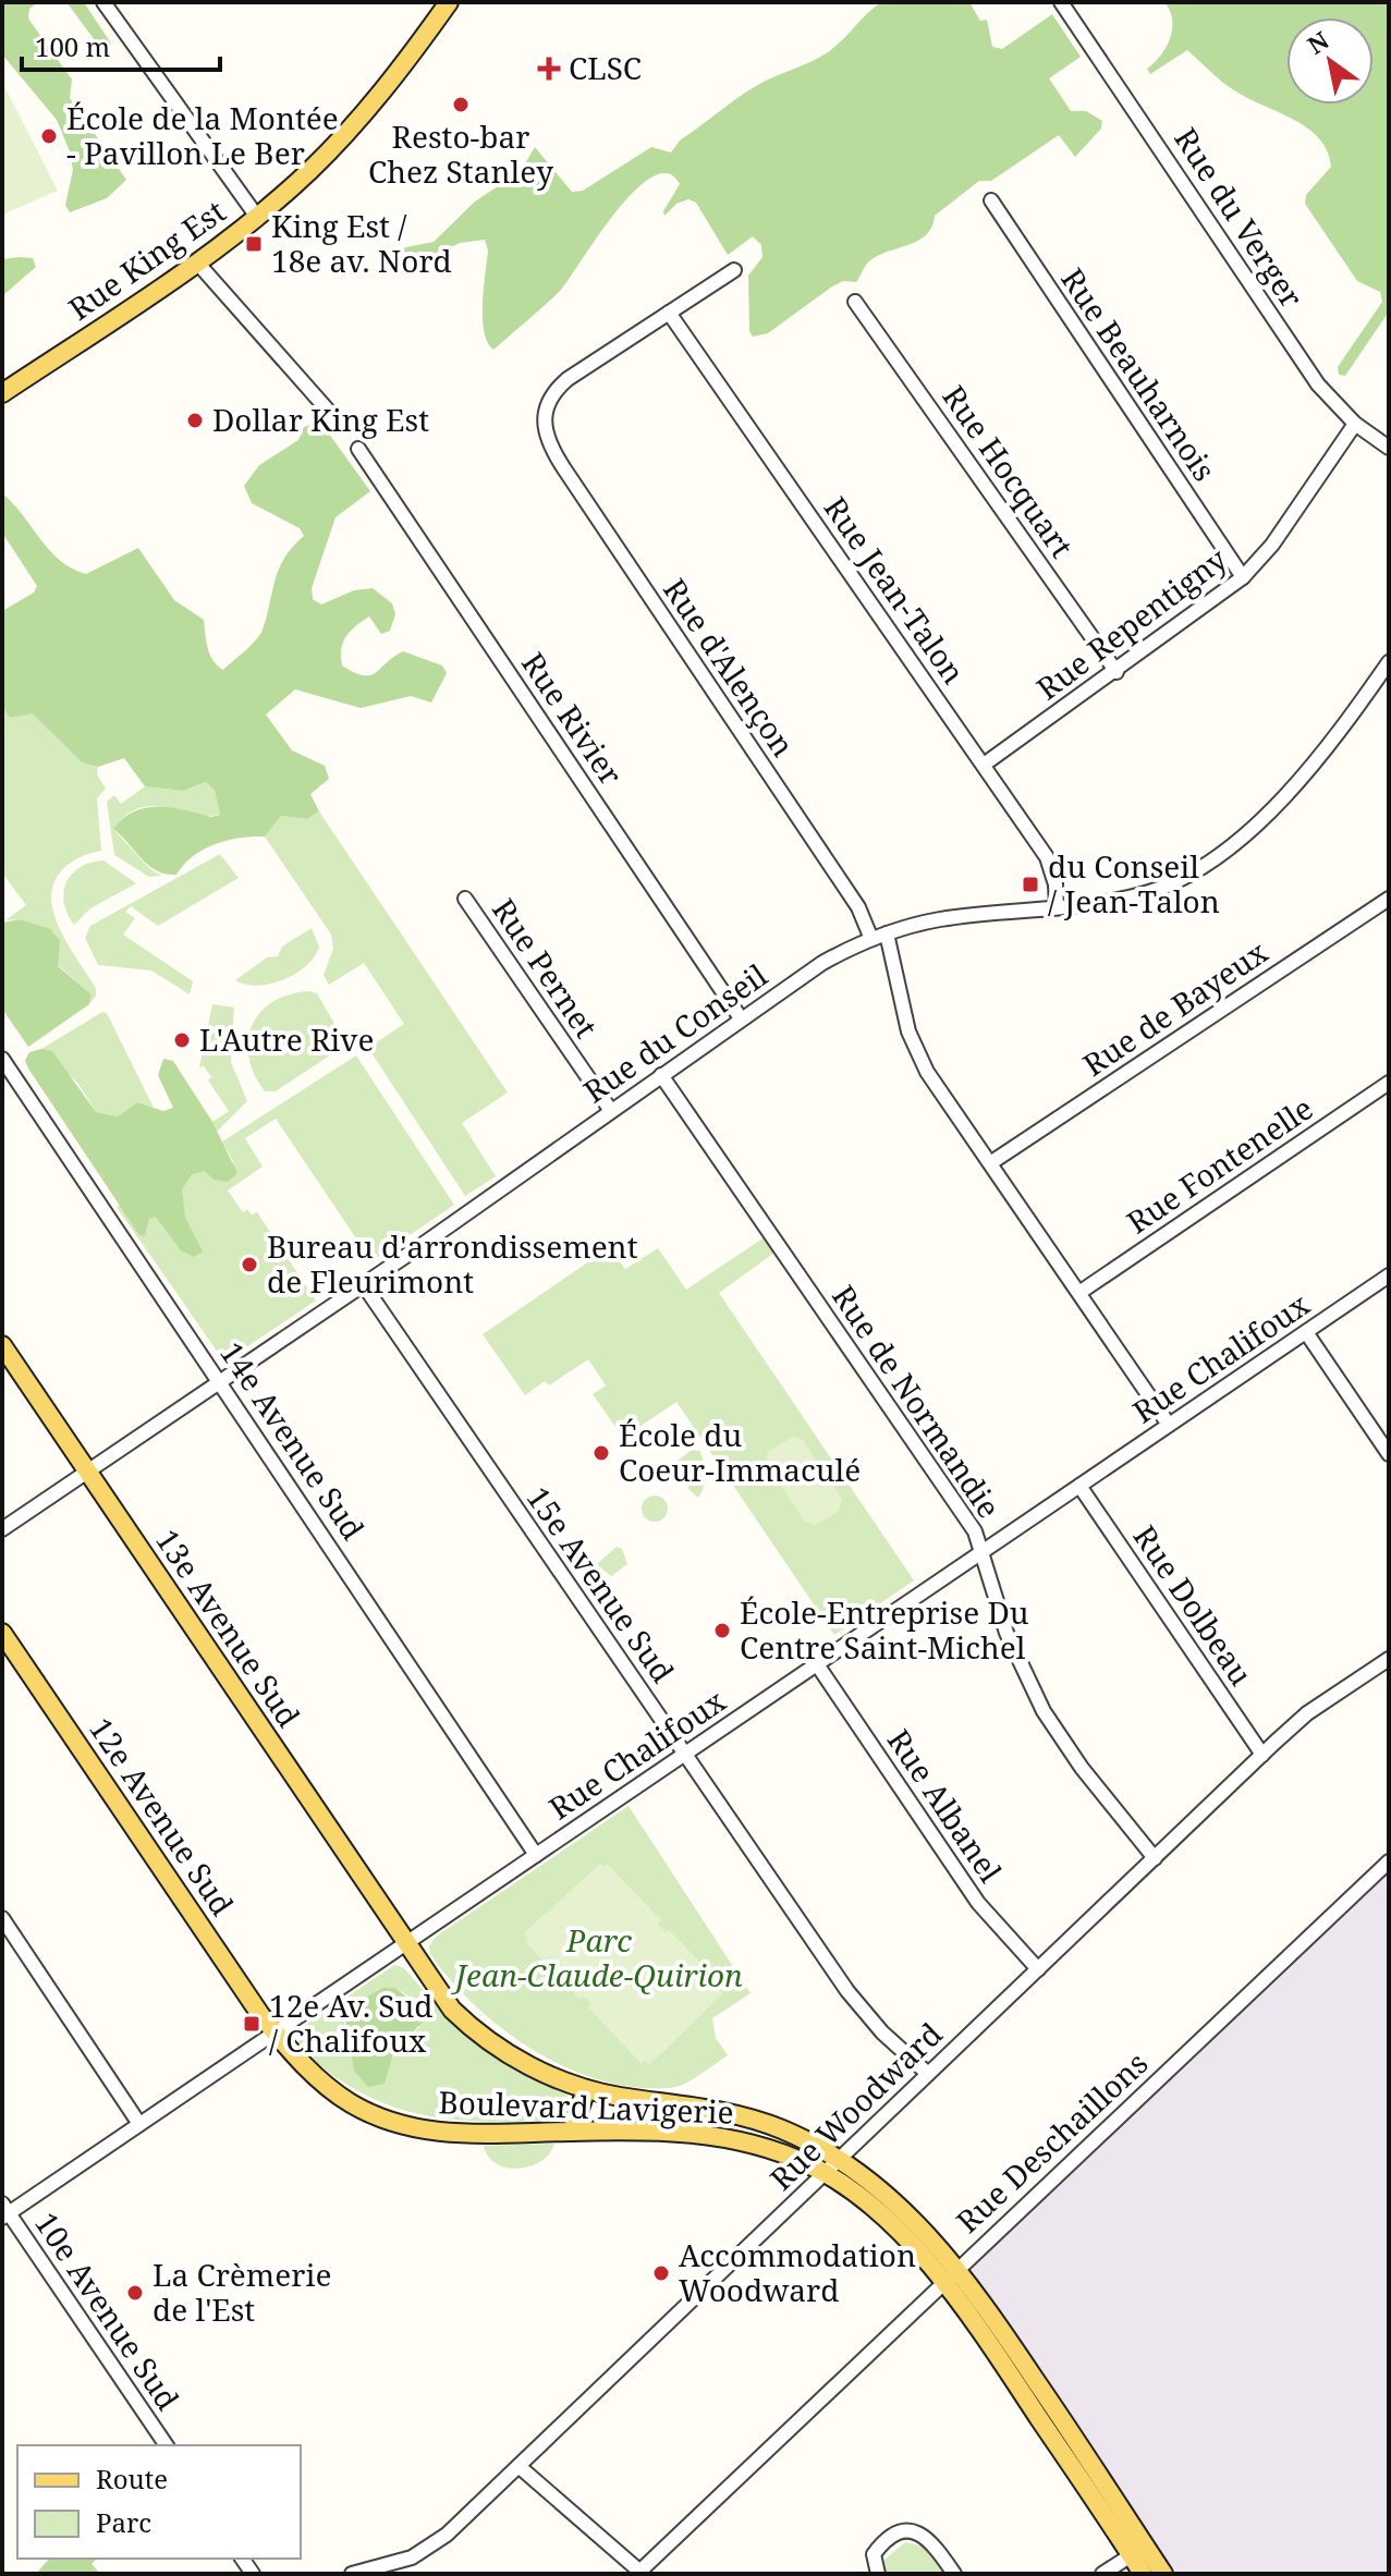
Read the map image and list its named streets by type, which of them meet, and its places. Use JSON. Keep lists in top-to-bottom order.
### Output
{
  "streets": {
    "main road": [
      "Rue King Est",
      "13e Avenue Sud",
      "12e Avenue Sud",
      "Boulevard Lavigerie"
    ],
    "street": [
      "Rue du Verger",
      "Rue Beauharnois",
      "Rue Hocquart",
      "Rue Jean-Talon",
      "Rue Repentigny",
      "Rue d'Alençon",
      "Rue Rivier",
      "Rue Pernet",
      "Rue de Bayeux",
      "Rue du Conseil",
      "Rue Fontenelle",
      "Rue Chalifoux",
      "Rue de Normandie",
      "14e Avenue Sud",
      "15e Avenue Sud",
      "Rue Dolbeau",
      "Rue Albanel",
      "Rue Woodward",
      "Rue Deschaillons",
      "10e Avenue Sud"
    ]
  },
  "crossings": [
    ["Rue du Verger", "Rue Repentigny"],
    ["Rue Beauharnois", "Rue Repentigny"],
    ["Rue Hocquart", "Rue Repentigny"],
    ["Rue Jean-Talon", "Rue Repentigny"],
    ["Rue Jean-Talon", "Rue d'Alençon"],
    ["Rue Jean-Talon", "Rue du Conseil"],
    ["Rue d'Alençon", "Rue du Conseil"],
    ["Rue Rivier", "Rue du Conseil"],
    ["Rue Pernet", "Rue du Conseil"],
    ["Rue du Conseil", "Rue de Normandie"],
    ["Rue du Conseil", "14e Avenue Sud"],
    ["Rue du Conseil", "15e Avenue Sud"],
    ["Rue du Conseil", "13e Avenue Sud"],
    ["Rue Chalifoux", "Rue de Normandie"],
    ["Rue Chalifoux", "14e Avenue Sud"],
    ["Rue Chalifoux", "15e Avenue Sud"],
    ["Rue Chalifoux", "Rue Dolbeau"],
    ["Rue Chalifoux", "13e Avenue Sud"],
    ["Rue Chalifoux", "Rue Albanel"],
    ["Rue Chalifoux", "12e Avenue Sud"],
    ["Rue Chalifoux", "Boulevard Lavigerie"],
    ["Rue Chalifoux", "10e Avenue Sud"],
    ["Rue de Normandie", "Rue Woodward"],
    ["15e Avenue Sud", "Rue Woodward"],
    ["Rue Dolbeau", "Rue Woodward"],
    ["13e Avenue Sud", "Boulevard Lavigerie"],
    ["Rue Albanel", "Rue Woodward"],
    ["12e Avenue Sud", "Boulevard Lavigerie"],
    ["Rue Woodward", "Boulevard Lavigerie"],
    ["Boulevard Lavigerie", "Rue Deschaillons"]
  ],
  "parks": ["Parc Jean-Claude-Quirion"],
  "places": {
    "health": ["CLSC"],
    "other": [
      "Resto-bar Chez Stanley",
      "École de la Montée - Pavillon Le Ber",
      "Dollar King Est",
      "L'Autre Rive",
      "Bureau d'arrondissement de Fleurimont",
      "École du Coeur-Immaculé",
      "École-Entreprise Du Centre Saint-Michel",
      "Accommodation Woodward",
      "La Crèmerie de l'Est"
    ],
    "transit": ["King Est / 18e av. Nord", "du Conseil / Jean-Talon", "12e Av. Sud / Chalifoux"]
  },
  "legend": ["Route", "Parc"],
  "scale_bar": "100 m",
  "north": "top left"
}
